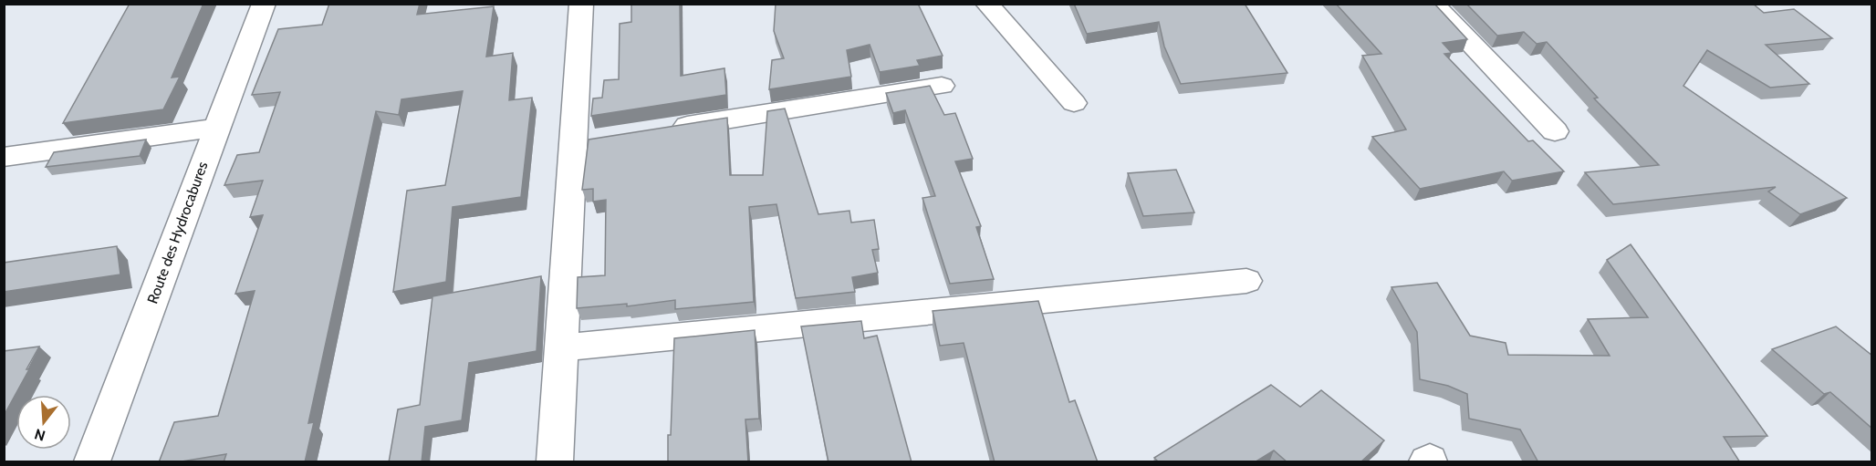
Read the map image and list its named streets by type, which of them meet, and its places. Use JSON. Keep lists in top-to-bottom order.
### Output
{
  "streets": {
    "street": ["Route des Hydrocabures"]
  },
  "north": "bottom"
}
